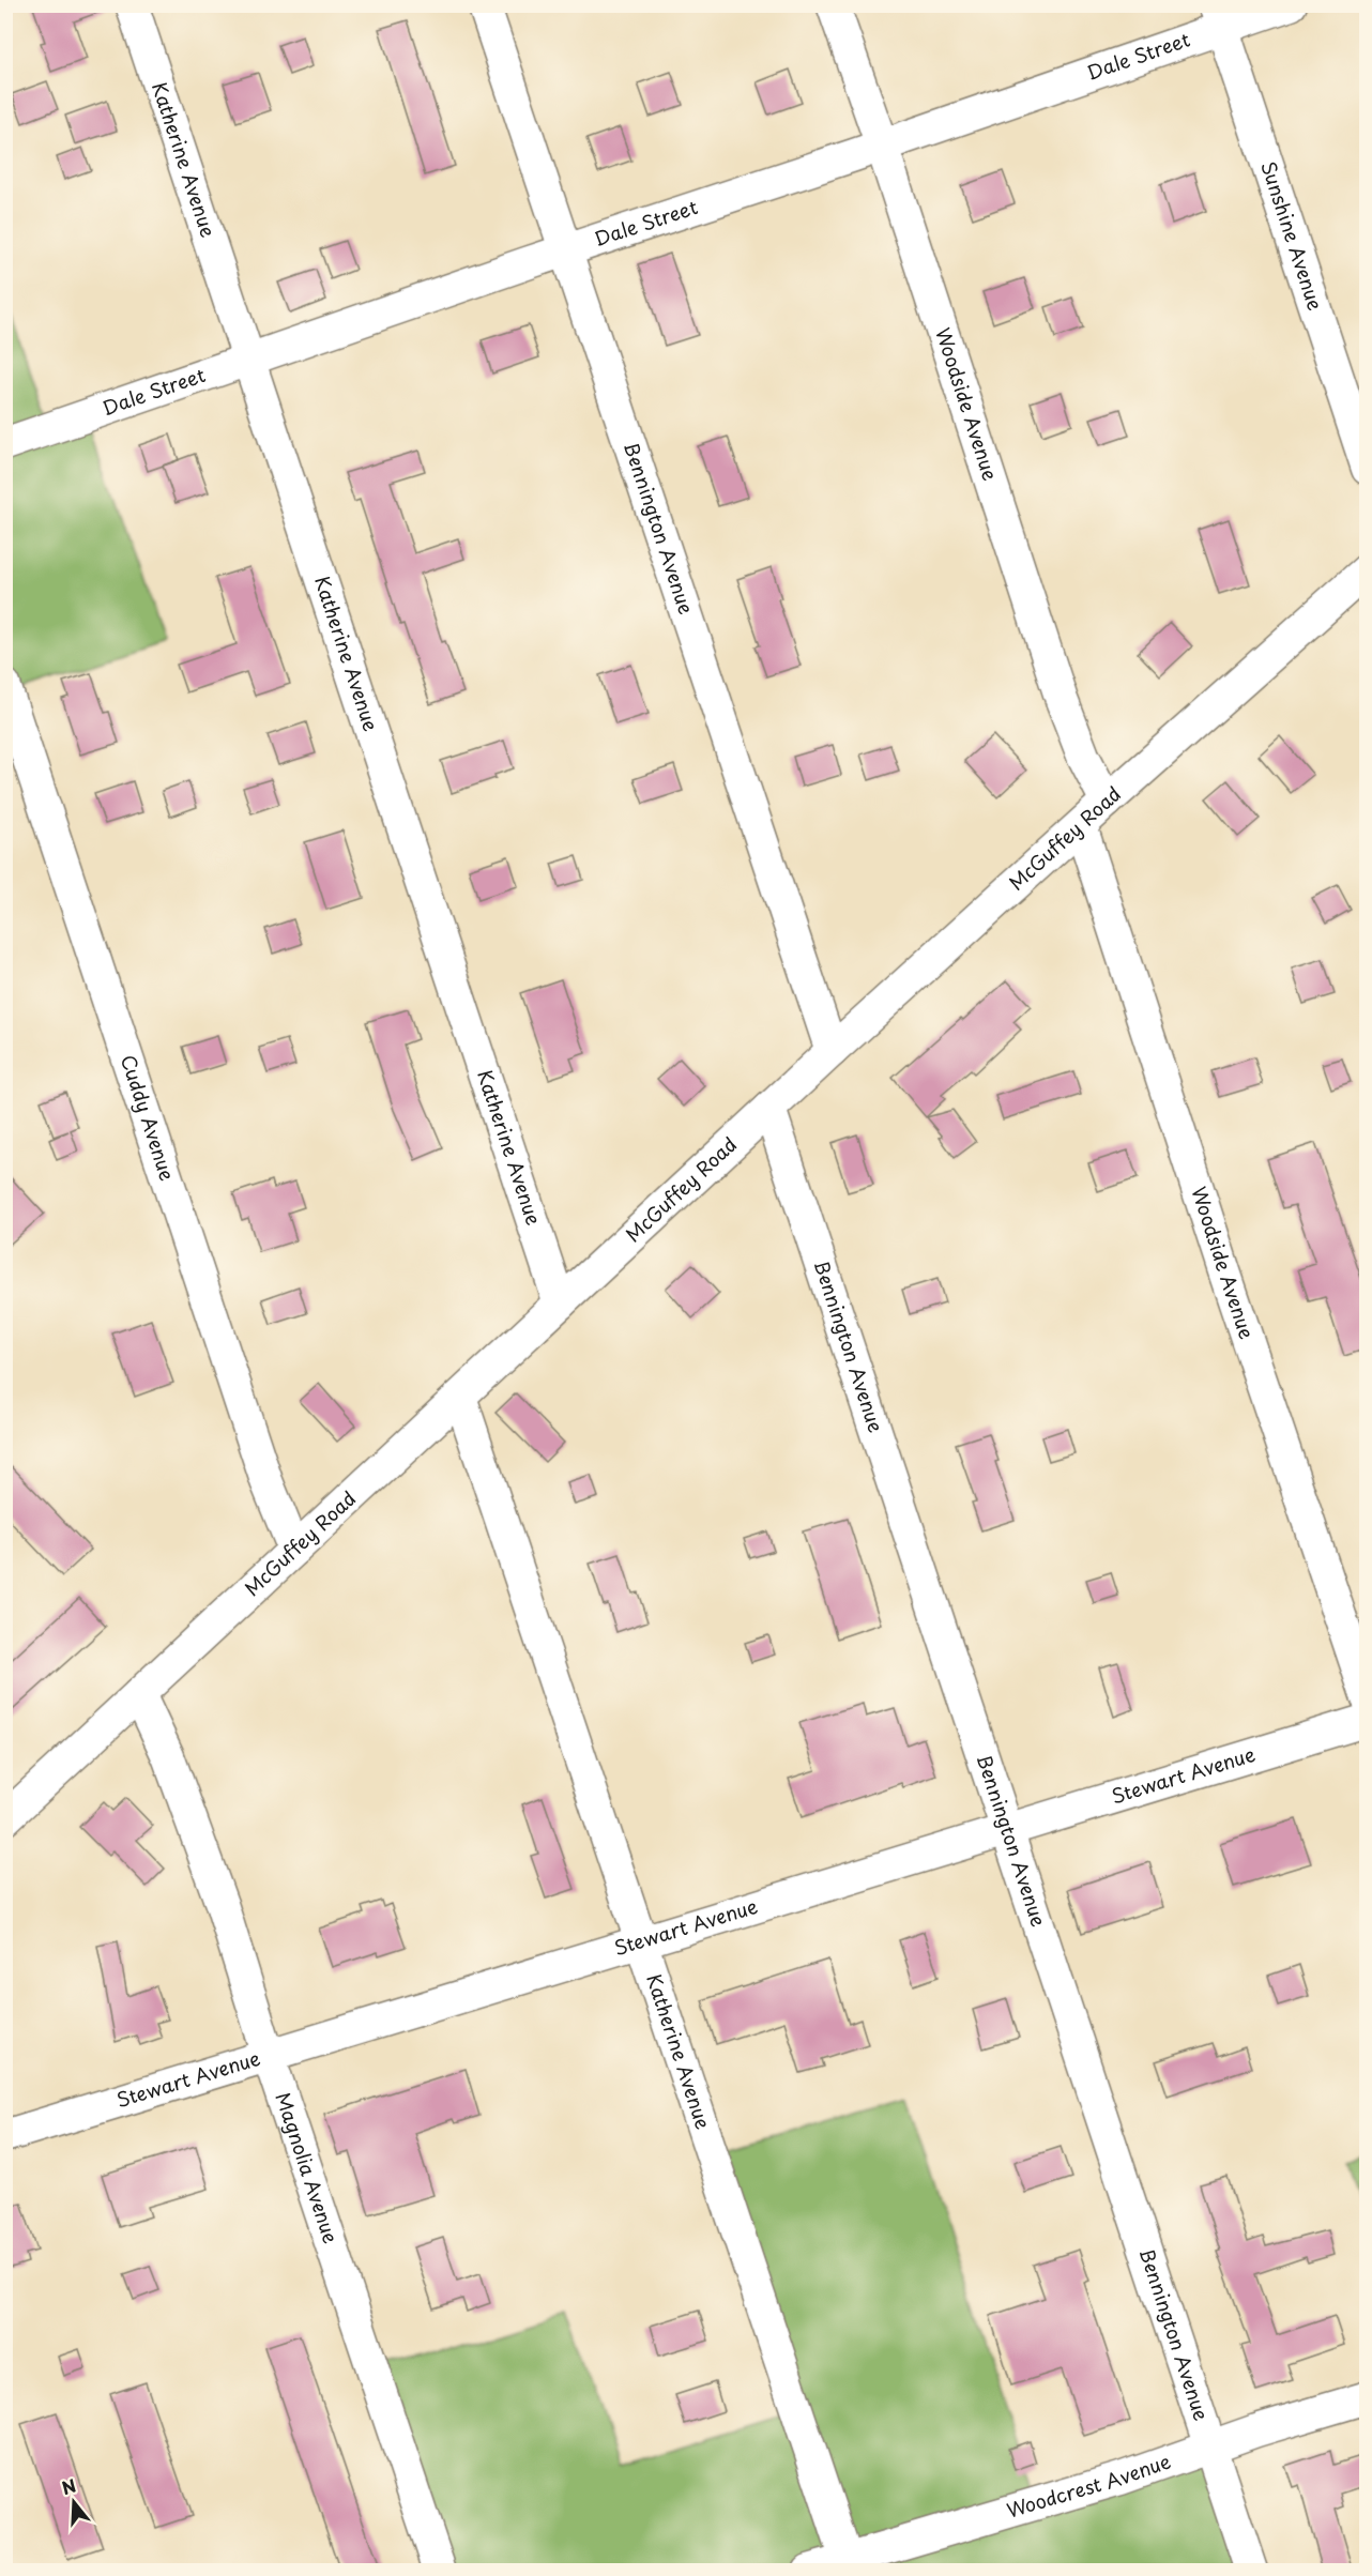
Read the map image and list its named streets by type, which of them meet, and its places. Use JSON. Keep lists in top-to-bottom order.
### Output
{
  "streets": {
    "street": [
      "Dale Street",
      "Katherine Avenue",
      "Sunshine Avenue",
      "Woodside Avenue",
      "Bennington Avenue",
      "McGuffey Road",
      "Cuddy Avenue",
      "Stewart Avenue",
      "Magnolia Avenue",
      "Woodcrest Avenue"
    ]
  },
  "crossings": [
    ["Dale Street", "Katherine Avenue"],
    ["Dale Street", "Sunshine Avenue"],
    ["Dale Street", "Woodside Avenue"],
    ["Dale Street", "Bennington Avenue"],
    ["Katherine Avenue", "McGuffey Road"],
    ["Katherine Avenue", "Stewart Avenue"],
    ["Katherine Avenue", "Woodcrest Avenue"],
    ["Woodside Avenue", "McGuffey Road"],
    ["Bennington Avenue", "McGuffey Road"],
    ["Bennington Avenue", "Stewart Avenue"],
    ["Bennington Avenue", "Woodcrest Avenue"],
    ["McGuffey Road", "Cuddy Avenue"],
    ["McGuffey Road", "Magnolia Avenue"],
    ["Stewart Avenue", "Magnolia Avenue"]
  ],
  "north": "top"
}
